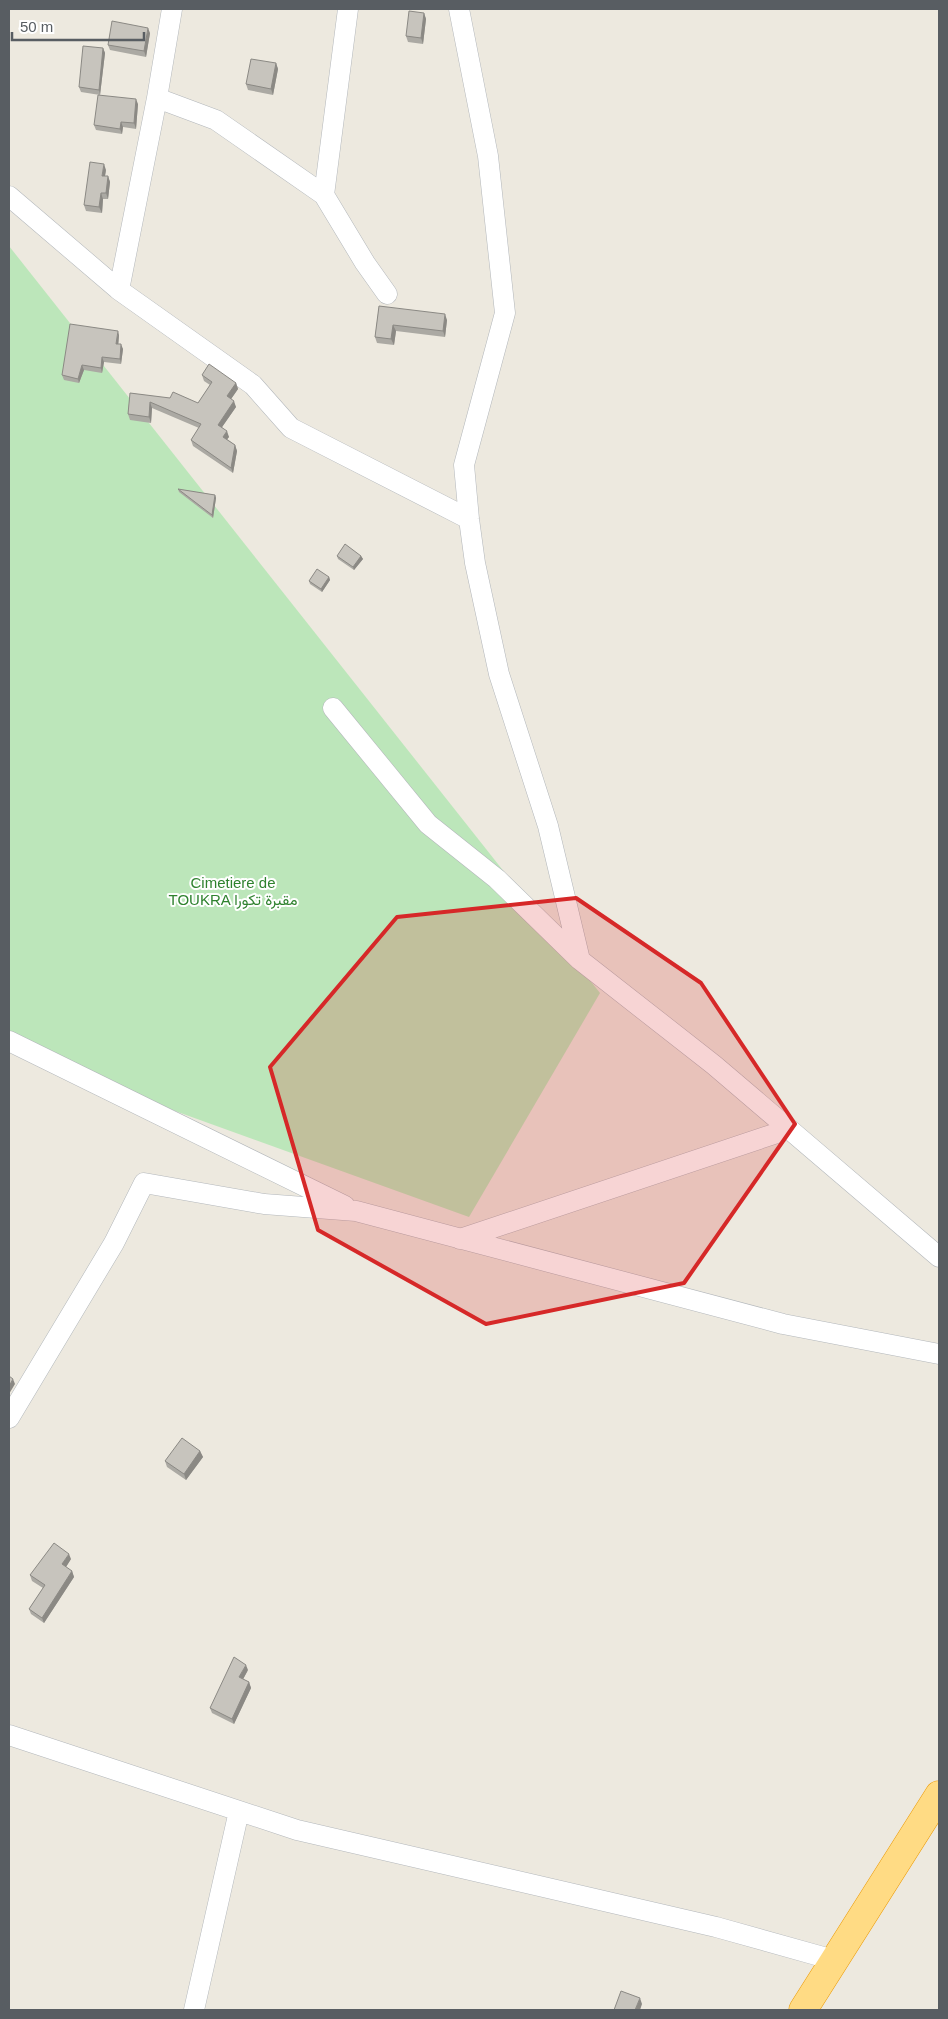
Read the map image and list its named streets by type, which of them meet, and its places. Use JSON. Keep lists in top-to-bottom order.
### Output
{
  "parks": ["Cimetiere de TOUKRA مقبرة تكورا"],
  "scale_bar": "50 m"
}
